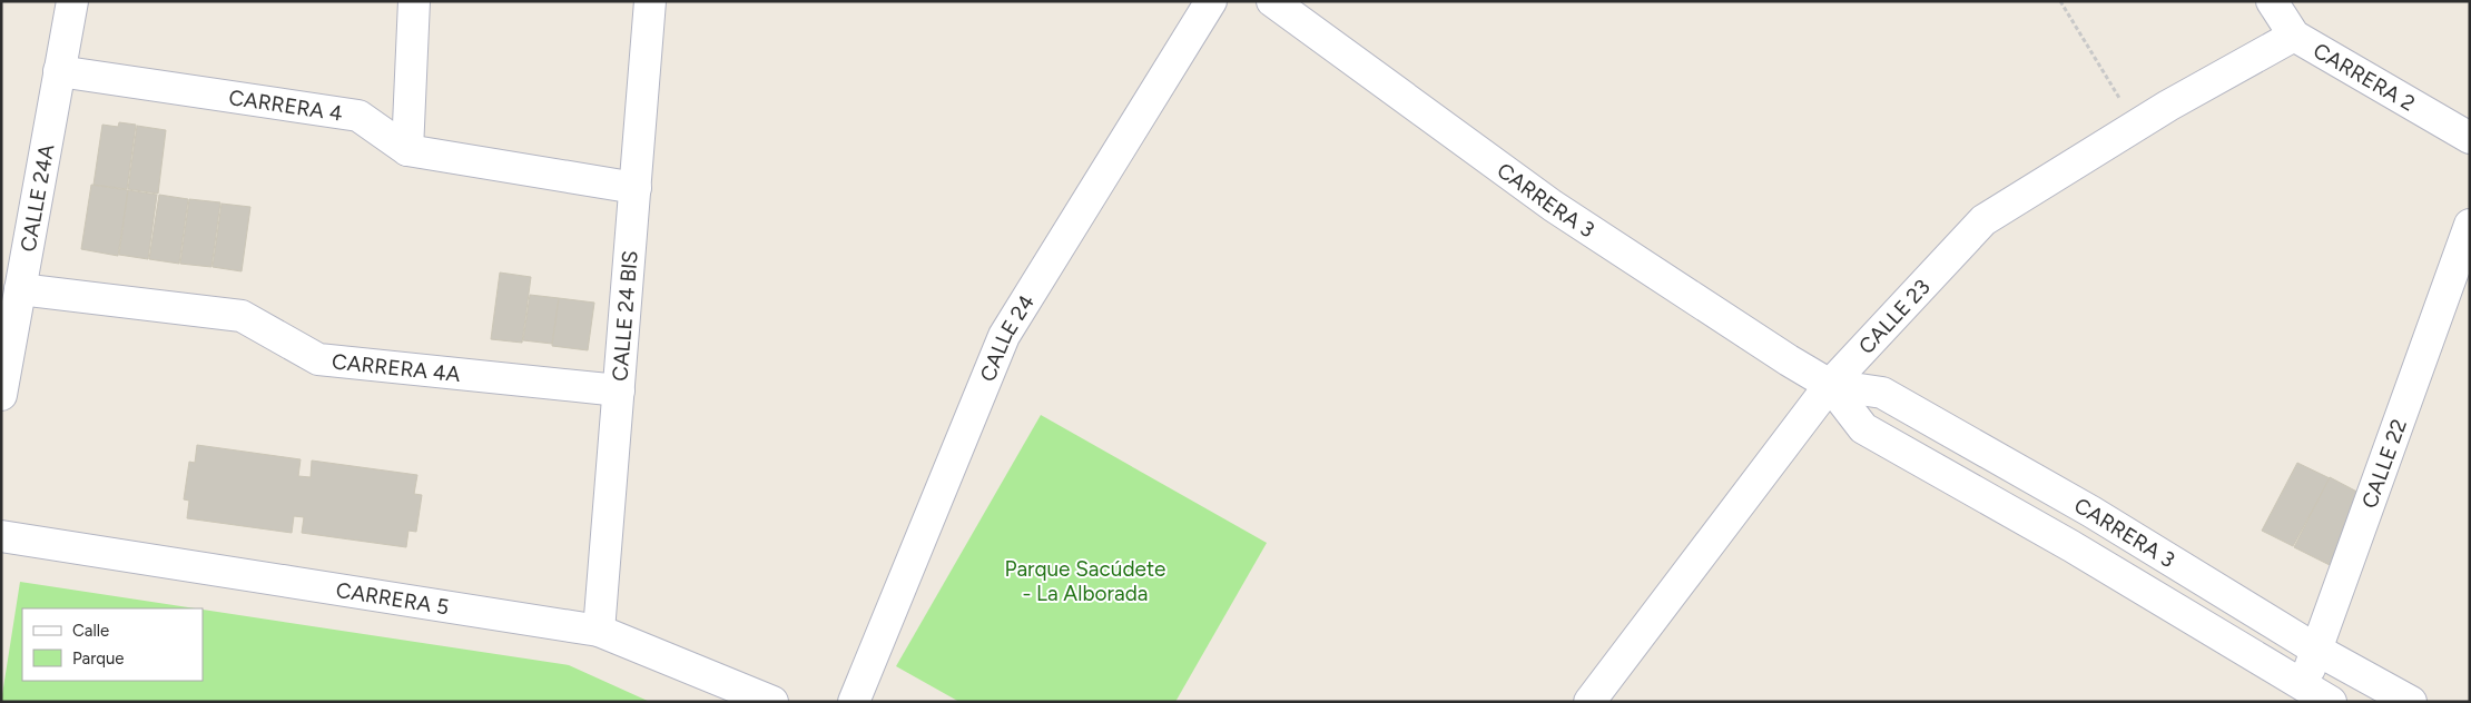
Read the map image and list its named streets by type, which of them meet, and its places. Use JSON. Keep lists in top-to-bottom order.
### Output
{
  "streets": {
    "street": [
      "CARRERA 2",
      "CARRERA 4",
      "CALLE 24A",
      "CARRERA 3",
      "CALLE 24 BIS",
      "CALLE 23",
      "CALLE 24",
      "CARRERA 4A",
      "CALLE 22",
      "CARRERA 5"
    ]
  },
  "crossings": [
    ["CARRERA 2", "CALLE 23"],
    ["CARRERA 4", "CALLE 24A"],
    ["CARRERA 4", "CALLE 24 BIS"],
    ["CALLE 24A", "CARRERA 4A"],
    ["CARRERA 3", "CALLE 23"],
    ["CARRERA 3", "CALLE 22"],
    ["CALLE 24 BIS", "CARRERA 4A"],
    ["CALLE 24 BIS", "CARRERA 5"]
  ],
  "parks": ["Parque Sacúdete - La Alborada"],
  "legend": ["Calle", "Parque"]
}
